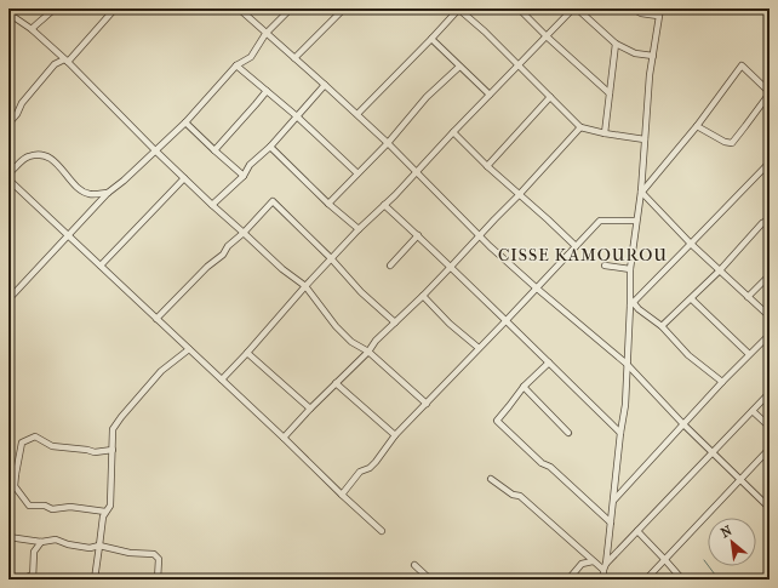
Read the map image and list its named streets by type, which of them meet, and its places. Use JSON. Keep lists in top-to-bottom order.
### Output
{
  "districts": ["CISSE KAMOUROU"],
  "north": "top left"
}
